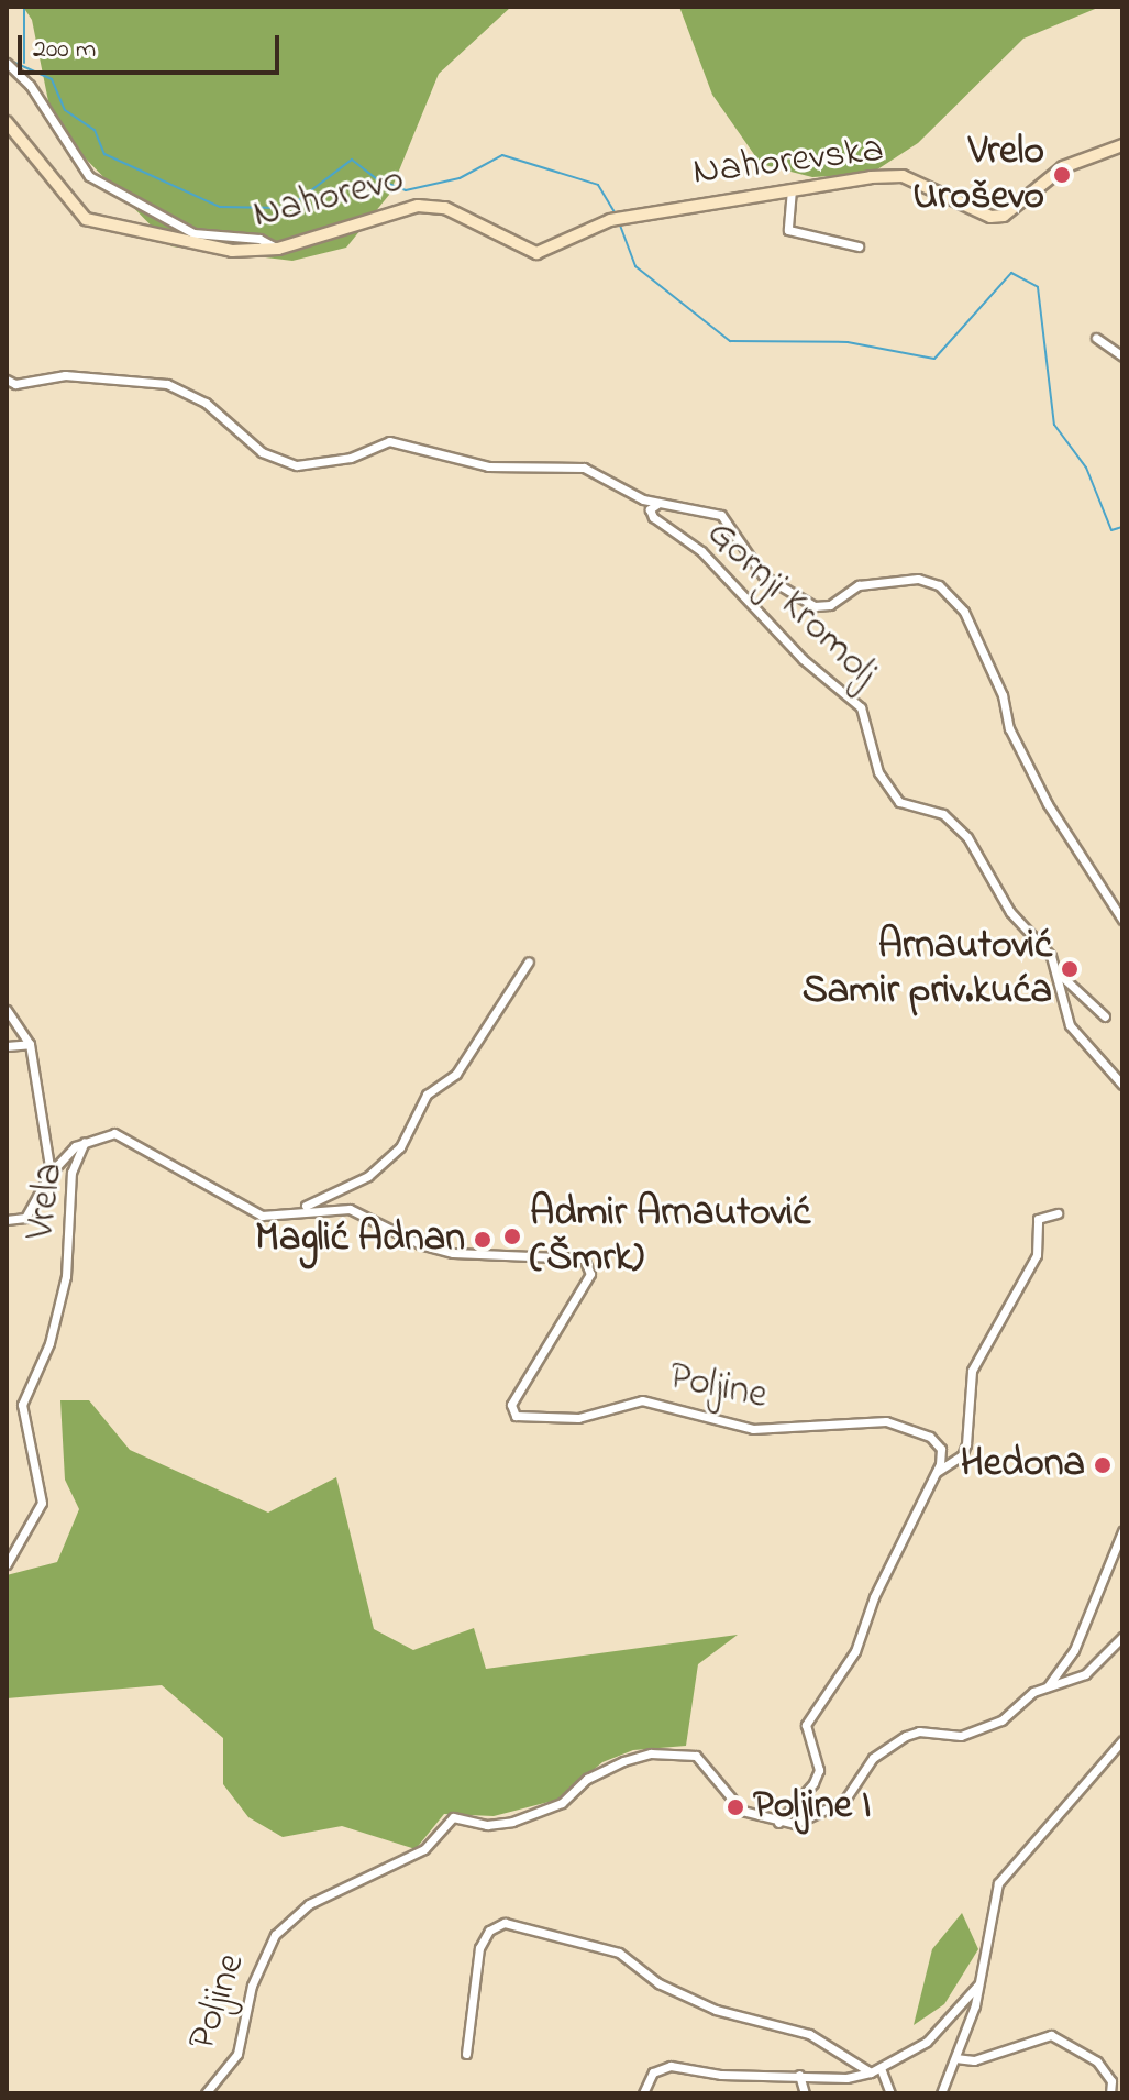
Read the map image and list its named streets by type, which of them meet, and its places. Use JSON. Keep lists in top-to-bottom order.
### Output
{
  "streets": {
    "street": [
      "Nahorevska",
      "Nahorevo",
      "Gornji Kromolj",
      "Vrela",
      "Poljine"
    ]
  },
  "crossings": [
    ["Nahorevska", "Nahorevo"],
    ["Vrela", "Poljine"]
  ],
  "places": [
    "Vrelo Uroševo",
    "Arnautović Samir priv.kuća",
    "Admir Arnautović (Šmrk)",
    "Maglić Adnan",
    "Hedona",
    "Poljine I"
  ],
  "scale_bar": "200 m"
}
